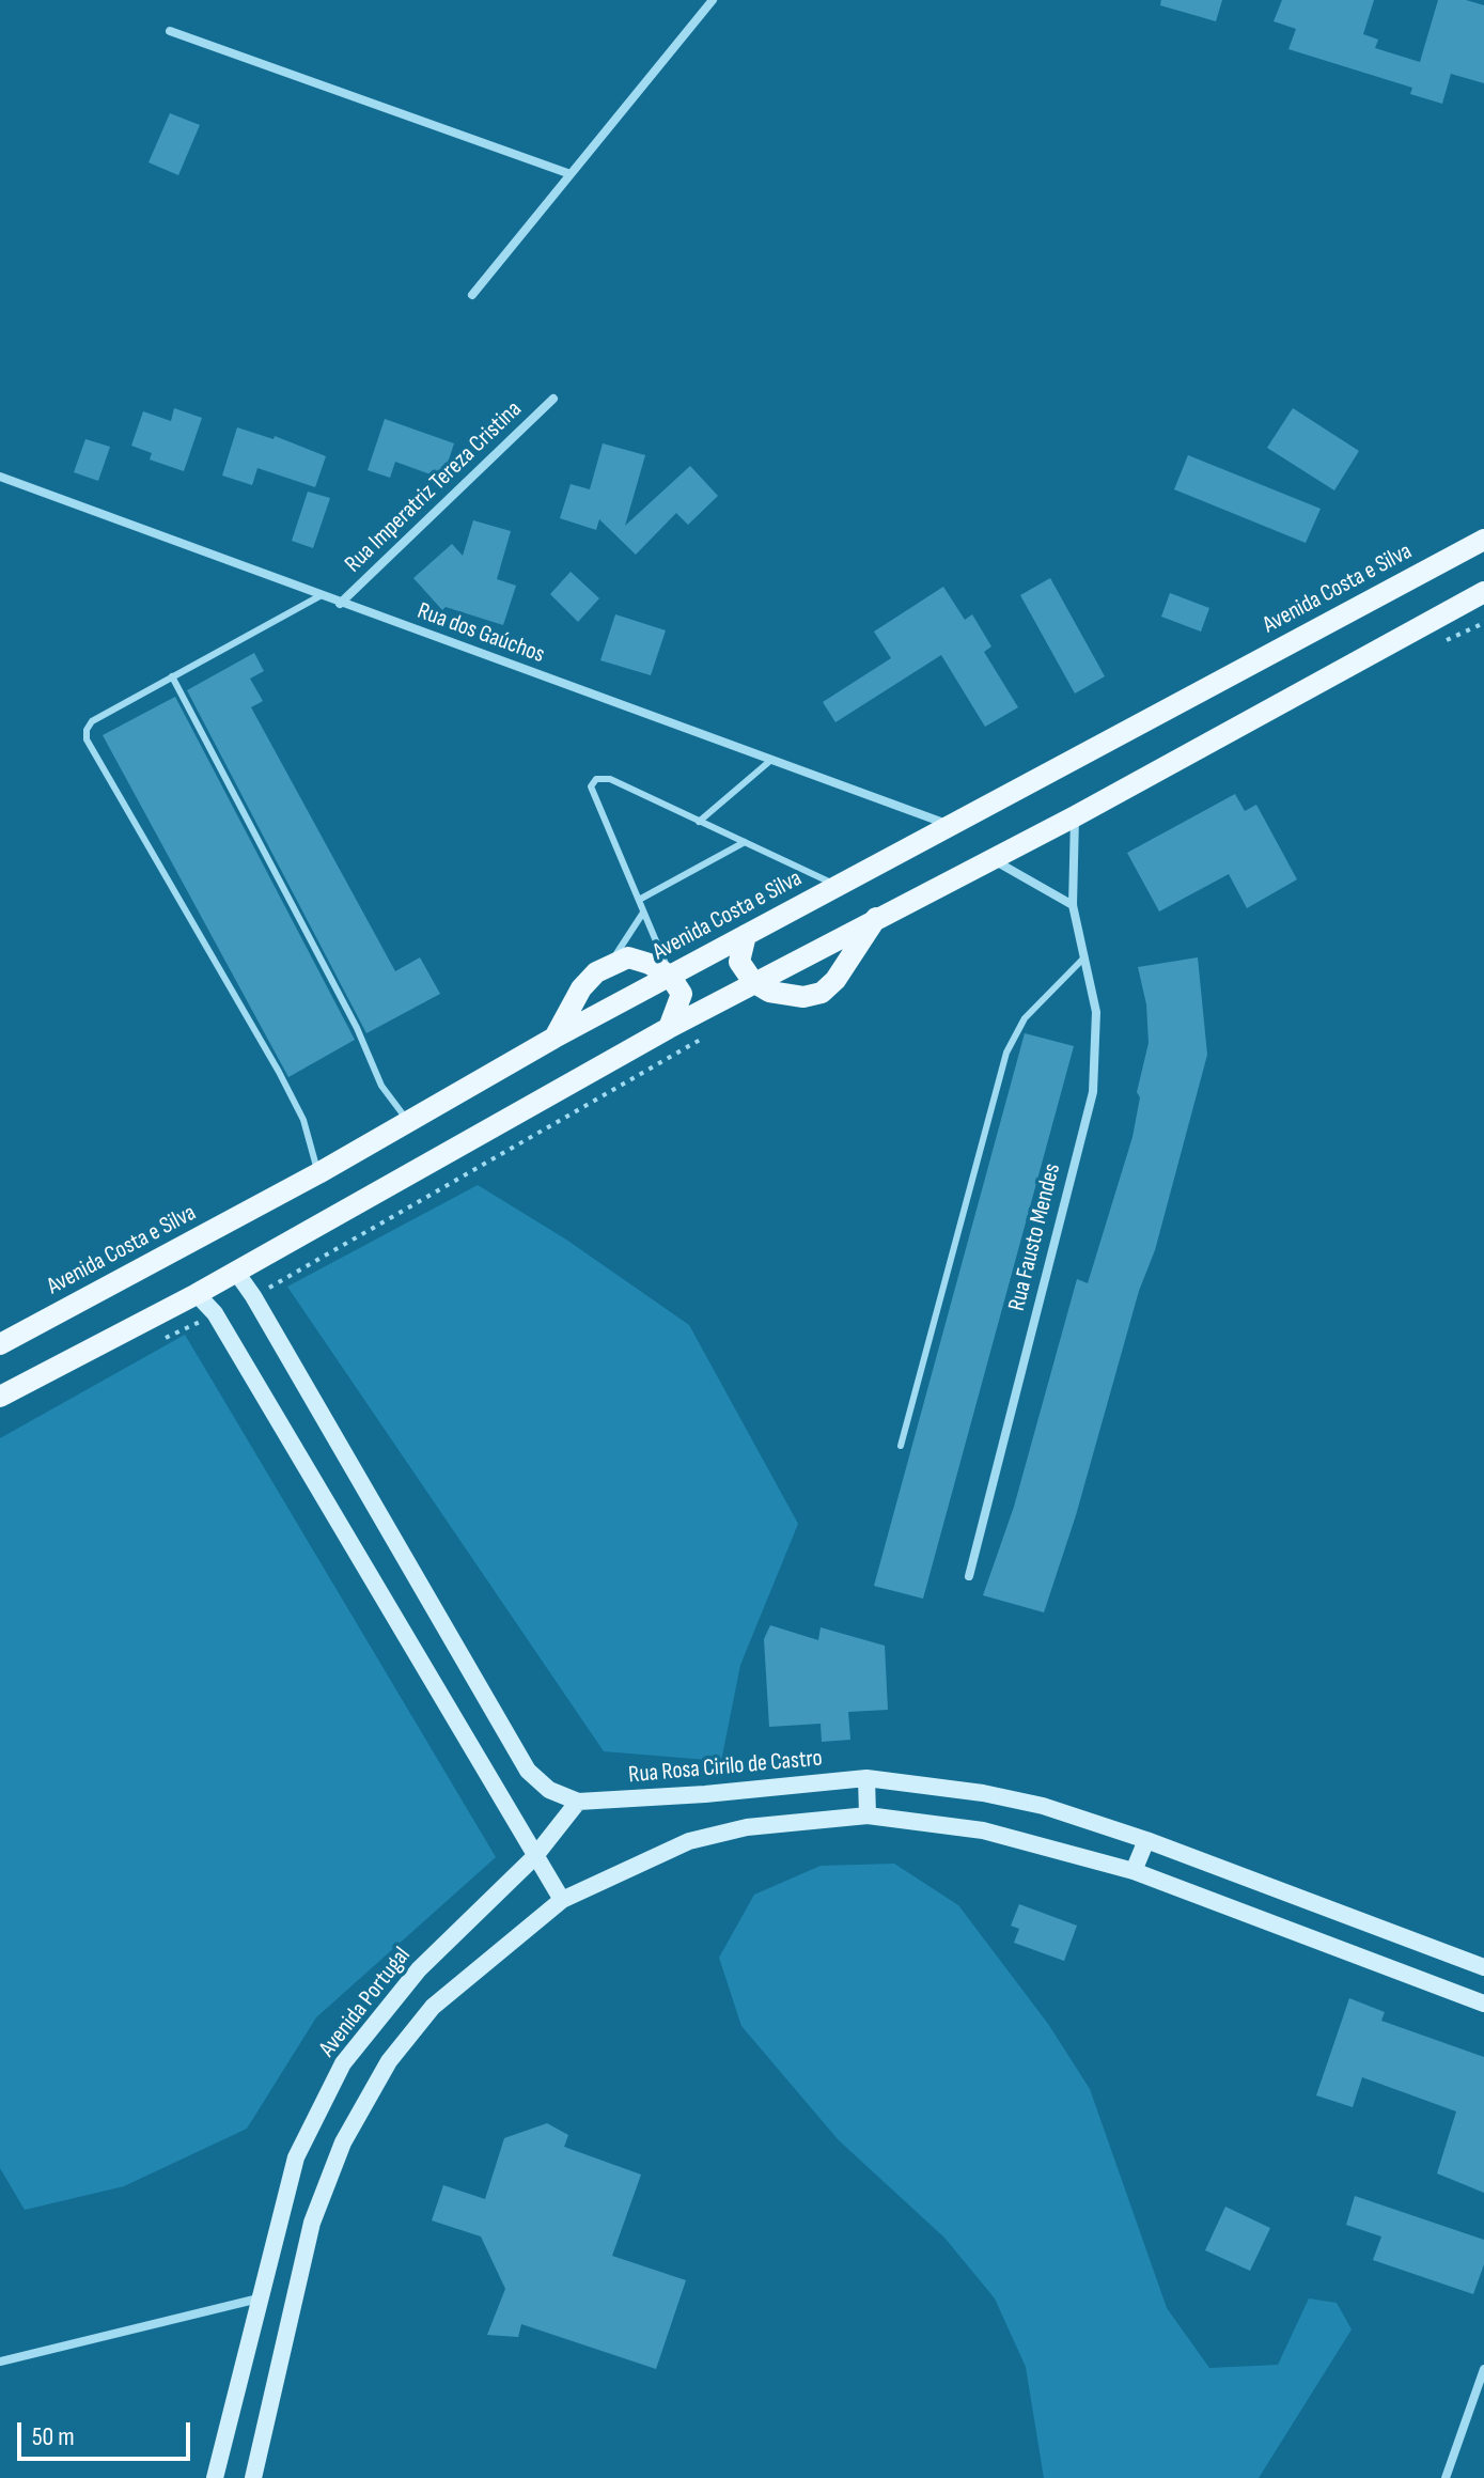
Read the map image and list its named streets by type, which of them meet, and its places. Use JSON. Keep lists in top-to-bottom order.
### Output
{
  "streets": {
    "main road": ["Avenida Costa e Silva", "Rua Rosa Cirilo de Castro", "Avenida Portugal"],
    "street": ["Rua Imperatriz Tereza Cristina", "Rua dos Gaúchos", "Rua Fausto Mendes"]
  },
  "crossings": [
    ["Rua Imperatriz Tereza Cristina", "Rua dos Gaúchos"],
    ["Avenida Costa e Silva", "Rua dos Gaúchos"],
    ["Rua Rosa Cirilo de Castro", "Avenida Portugal"]
  ],
  "scale_bar": "50 m"
}
